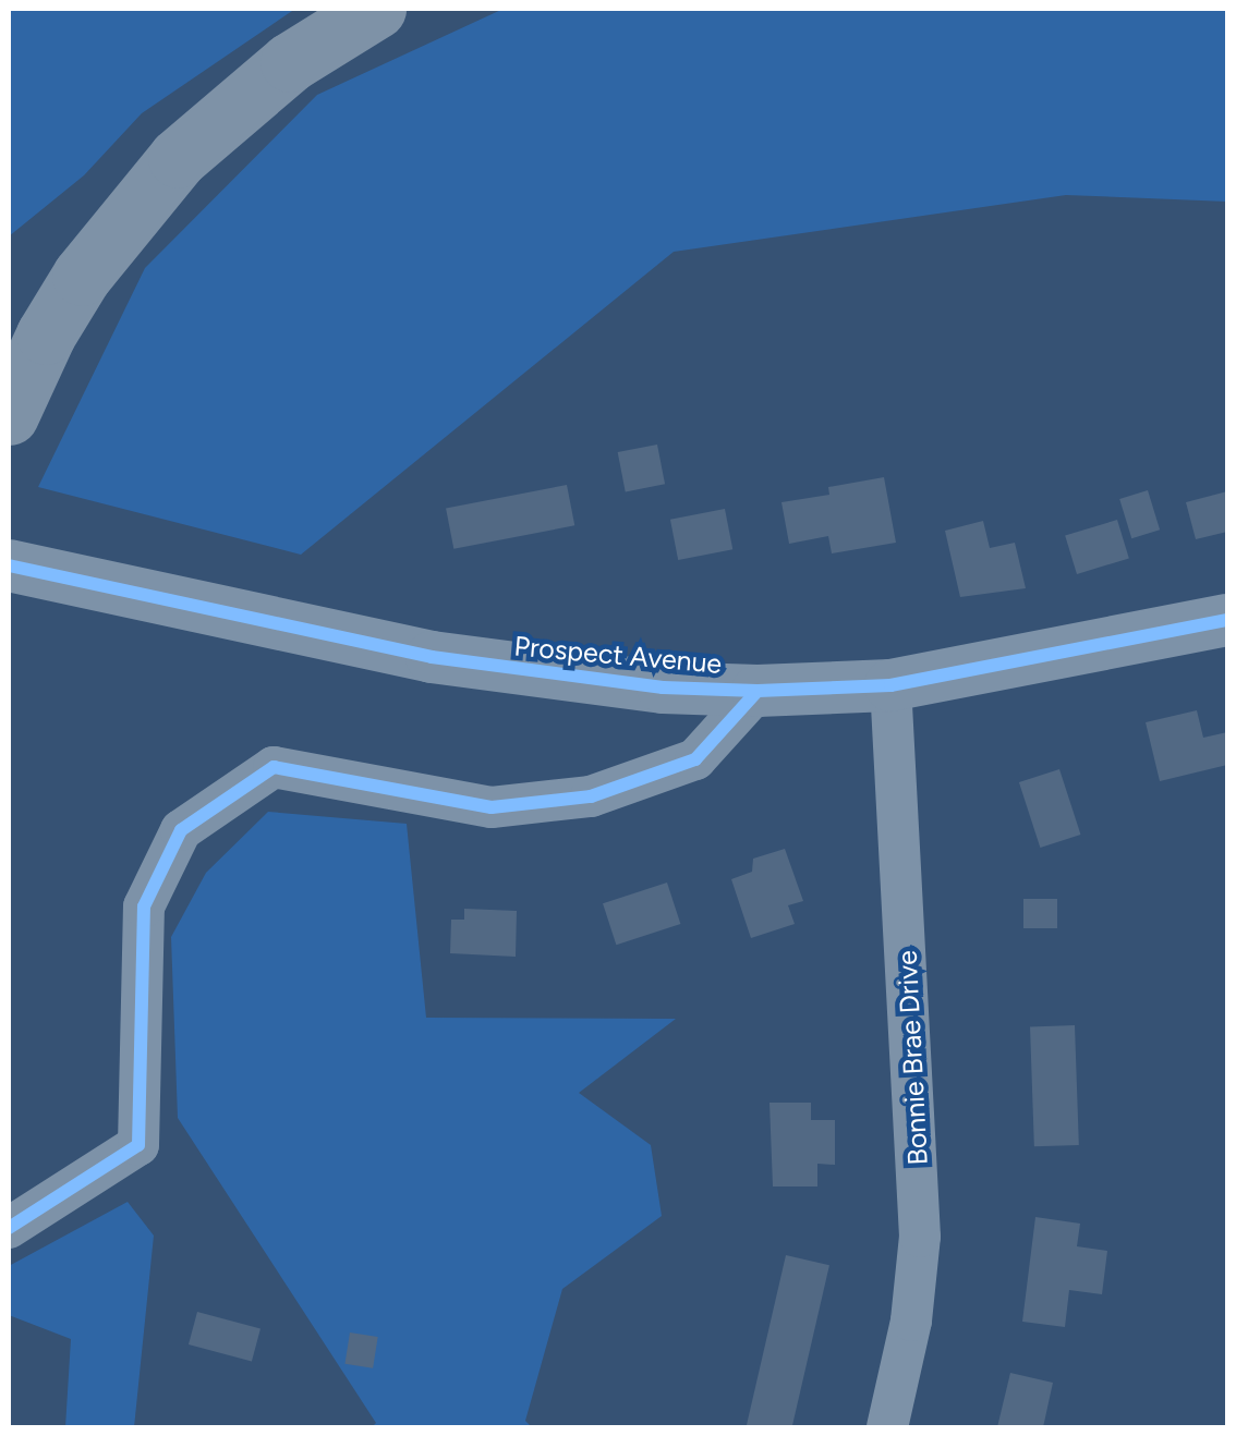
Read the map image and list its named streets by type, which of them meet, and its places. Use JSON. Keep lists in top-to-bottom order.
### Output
{
  "streets": {
    "street": ["Prospect Avenue", "Bonnie Brae Drive"]
  },
  "crossings": [
    ["Prospect Avenue", "Bonnie Brae Drive"]
  ]
}
